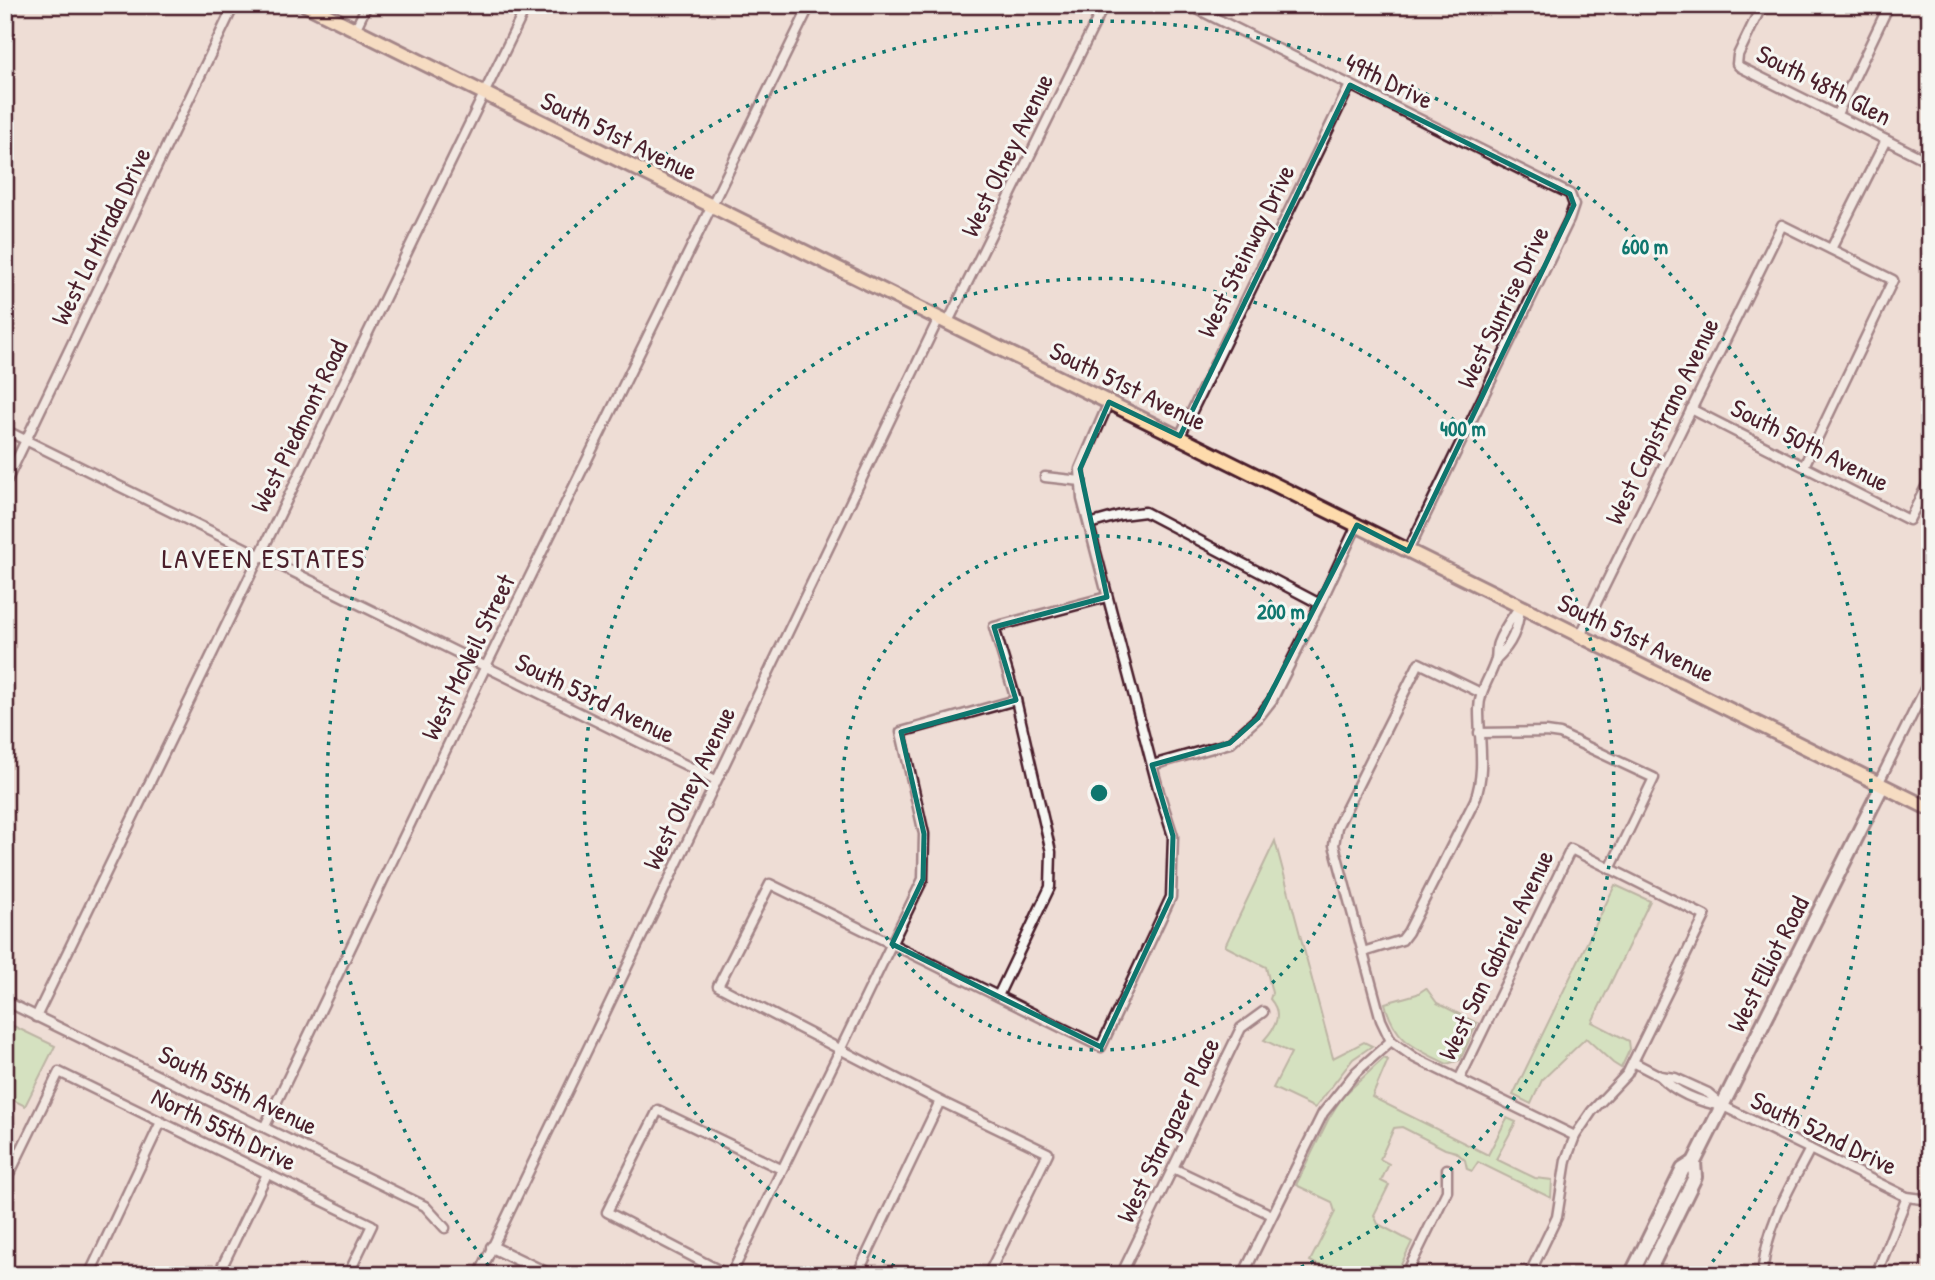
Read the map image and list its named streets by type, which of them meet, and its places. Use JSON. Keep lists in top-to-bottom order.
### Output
{
  "streets": {
    "main road": ["South 51st Avenue", "West Elliot Road"],
    "street": [
      "49th Drive",
      "South 48th Glen",
      "West Olney Avenue",
      "West La Mirada Drive",
      "West Steinway Drive",
      "West Sunrise Drive",
      "West Capistrano Avenue",
      "West Piedmont Road",
      "South 50th Avenue",
      "West McNeil Street",
      "South 53rd Avenue",
      "West San Gabriel Avenue",
      "South 55th Avenue",
      "North 55th Drive",
      "West Stargazer Place",
      "South 52nd Drive"
    ]
  },
  "crossings": [
    ["49th Drive", "West Steinway Drive"],
    ["49th Drive", "West Sunrise Drive"],
    ["South 51st Avenue", "West Olney Avenue"],
    ["South 51st Avenue", "West Steinway Drive"],
    ["South 51st Avenue", "West Sunrise Drive"],
    ["South 51st Avenue", "West Capistrano Avenue"],
    ["South 51st Avenue", "West Piedmont Road"],
    ["South 51st Avenue", "West McNeil Street"],
    ["South 51st Avenue", "West Elliot Road"],
    ["West Olney Avenue", "South 53rd Avenue"],
    ["West La Mirada Drive", "South 53rd Avenue"],
    ["West Capistrano Avenue", "South 50th Avenue"],
    ["West Piedmont Road", "South 53rd Avenue"],
    ["West Piedmont Road", "South 55th Avenue"],
    ["West McNeil Street", "South 53rd Avenue"],
    ["West McNeil Street", "South 55th Avenue"],
    ["West Elliot Road", "South 52nd Drive"]
  ],
  "districts": ["LAVEEN ESTATES"],
  "rings": ["600 m", "400 m", "200 m"]
}
